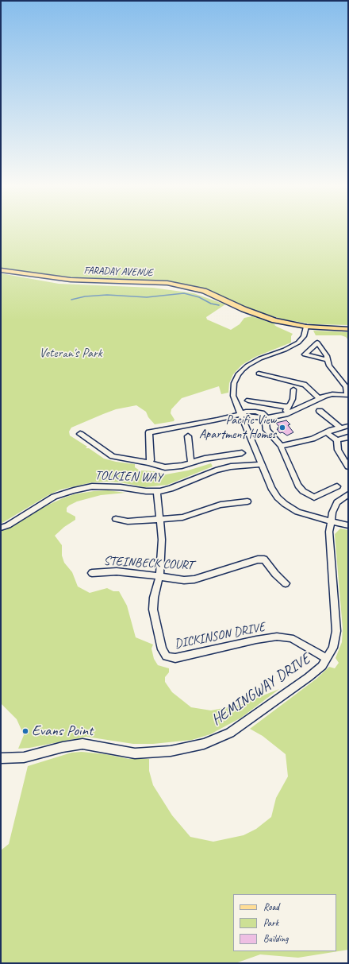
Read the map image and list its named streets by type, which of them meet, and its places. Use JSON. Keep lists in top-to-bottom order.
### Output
{
  "streets": {
    "main road": ["FARADAY AVENUE"],
    "street": [
      "TOLKIEN WAY",
      "STEINBECK COURT",
      "DICKINSON DRIVE",
      "HEMINGWAY DRIVE"
    ]
  },
  "crossings": [
    ["TOLKIEN WAY", "DICKINSON DRIVE"],
    ["STEINBECK COURT", "DICKINSON DRIVE"],
    ["DICKINSON DRIVE", "HEMINGWAY DRIVE"]
  ],
  "parks": ["Veteran's Park"],
  "places": ["Pacific View Apartment Homes", "Evans Point"],
  "legend": ["Road", "Park", "Building"]
}
